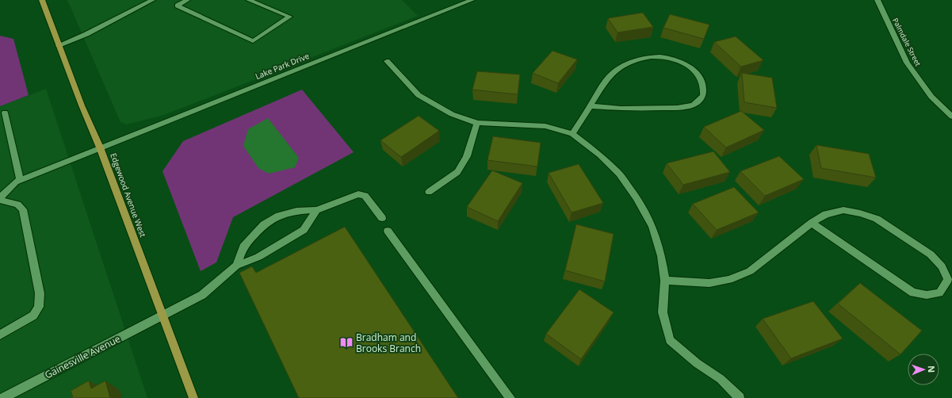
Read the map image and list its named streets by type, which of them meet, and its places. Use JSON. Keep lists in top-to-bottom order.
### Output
{
  "streets": {
    "main road": ["Edgewood Avenue West"],
    "street": ["Palmdale Street", "Lake Park Drive", "Gainesville Avenue"]
  },
  "crossings": [
    ["Lake Park Drive", "Edgewood Avenue West"],
    ["Edgewood Avenue West", "Gainesville Avenue"]
  ],
  "places": {
    "library": ["Bradham and Brooks Branch"]
  },
  "north": "right"
}
